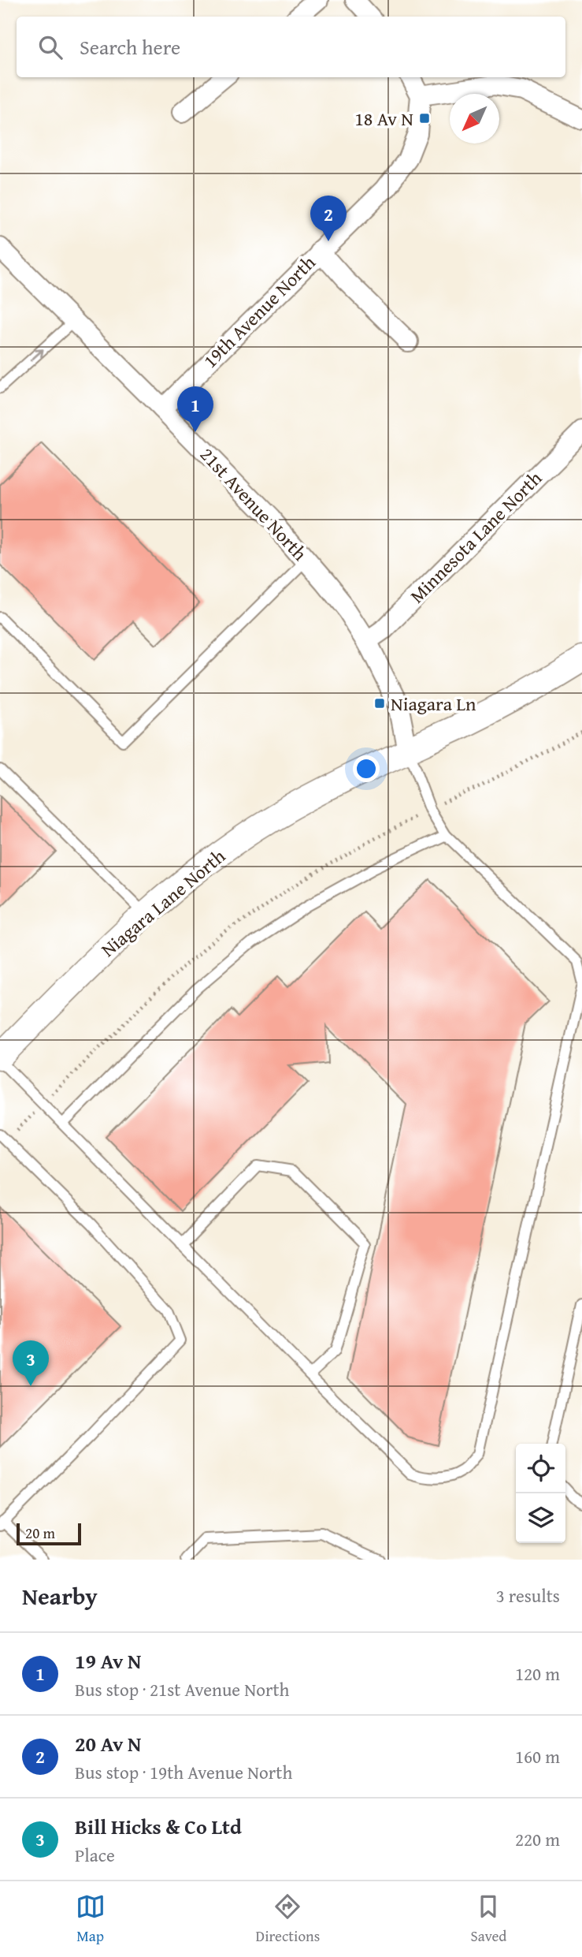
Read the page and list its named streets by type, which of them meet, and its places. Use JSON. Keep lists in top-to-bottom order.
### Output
{
  "streets": {
    "street": [
      "19th Avenue North",
      "21st Avenue North",
      "Minnesota Lane North",
      "Niagara Lane North"
    ]
  },
  "crossings": [
    ["19th Avenue North", "21st Avenue North"],
    ["21st Avenue North", "Minnesota Lane North"],
    ["21st Avenue North", "Niagara Lane North"]
  ],
  "places": {
    "transit": ["18 Av N", "Niagara Ln"]
  },
  "scale_bar": "20 m",
  "north": "bottom left",
  "page": {
    "search": "Search here",
    "pins": ["2", "1", "3"],
    "scale": "20 m",
    "heading": ["Nearby", "3 results"],
    "list": [
      {
        "mark": "1",
        "name": "19 Av N",
        "note": "Bus stop · 21st Avenue North",
        "value": "120 m"
      },
      {
        "mark": "2",
        "name": "20 Av N",
        "note": "Bus stop · 19th Avenue North",
        "value": "160 m"
      },
      {
        "mark": "3",
        "name": "Bill Hicks & Co Ltd",
        "note": "Place",
        "value": "220 m"
      }
    ],
    "nav": ["Map", "Directions", "Saved"]
  }
}
